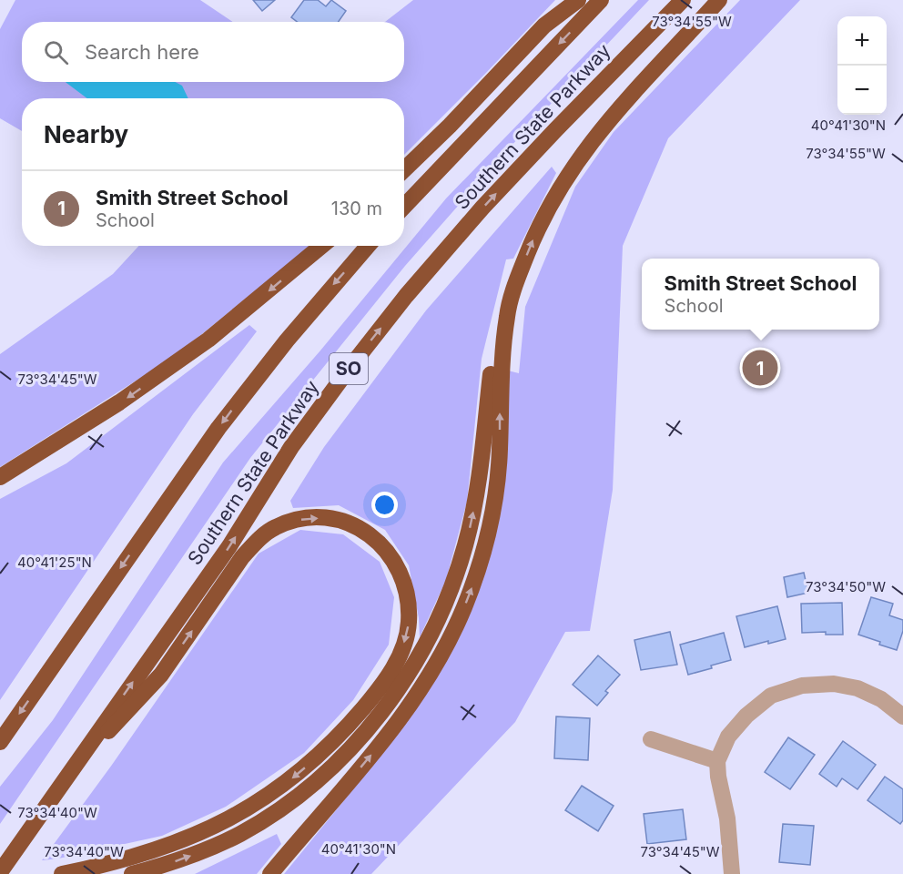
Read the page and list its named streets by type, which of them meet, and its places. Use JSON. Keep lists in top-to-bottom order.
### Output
{
  "streets": {
    "highway": ["Southern State Parkway", "SO"]
  },
  "page": {
    "map_buttons": ["+", "−"],
    "search": "Search here",
    "heading": "Nearby",
    "list": [
      {
        "mark": "1",
        "name": "Smith Street School",
        "note": "School",
        "value": "130 m"
      }
    ],
    "popup": ["Smith Street School", "School"],
    "pins": "1"
  },
  "coordinates": [
    "73°34'55\"W",
    "40°41'30\"N",
    "73°34'45\"W",
    "40°41'25\"N",
    "73°34'50\"W",
    "73°34'40\"W"
  ]
}
